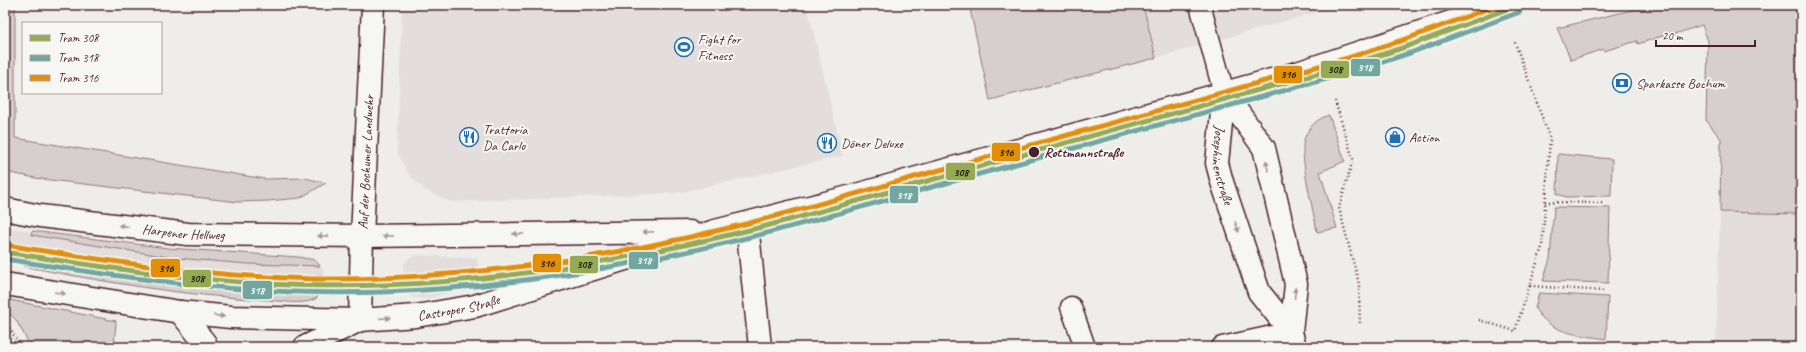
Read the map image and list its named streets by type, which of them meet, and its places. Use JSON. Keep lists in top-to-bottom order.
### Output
{
  "streets": {
    "main road": [
      "Auf der Bochumer Landwehr",
      "Josephinenstraße",
      "Harpener Hellweg",
      "Castroper Straße"
    ]
  },
  "crossings": [
    ["Auf der Bochumer Landwehr", "Harpener Hellweg"],
    ["Auf der Bochumer Landwehr", "Castroper Straße"],
    ["Josephinenstraße", "Castroper Straße"],
    ["Harpener Hellweg", "Castroper Straße"]
  ],
  "places": {
    "sports": ["Fight for Fitness"],
    "bank": ["Sparkasse Bochum"],
    "restaurant": ["Trattoria Da Carlo", "Döner Deluxe"],
    "shop": ["Action"],
    "other": ["Rottmannstraße"]
  },
  "lines": ["tram line 308", "tram line 316", "tram line 318"],
  "legend": ["Tram 308", "Tram 318", "Tram 316"],
  "scale_bar": "20 m"
}
